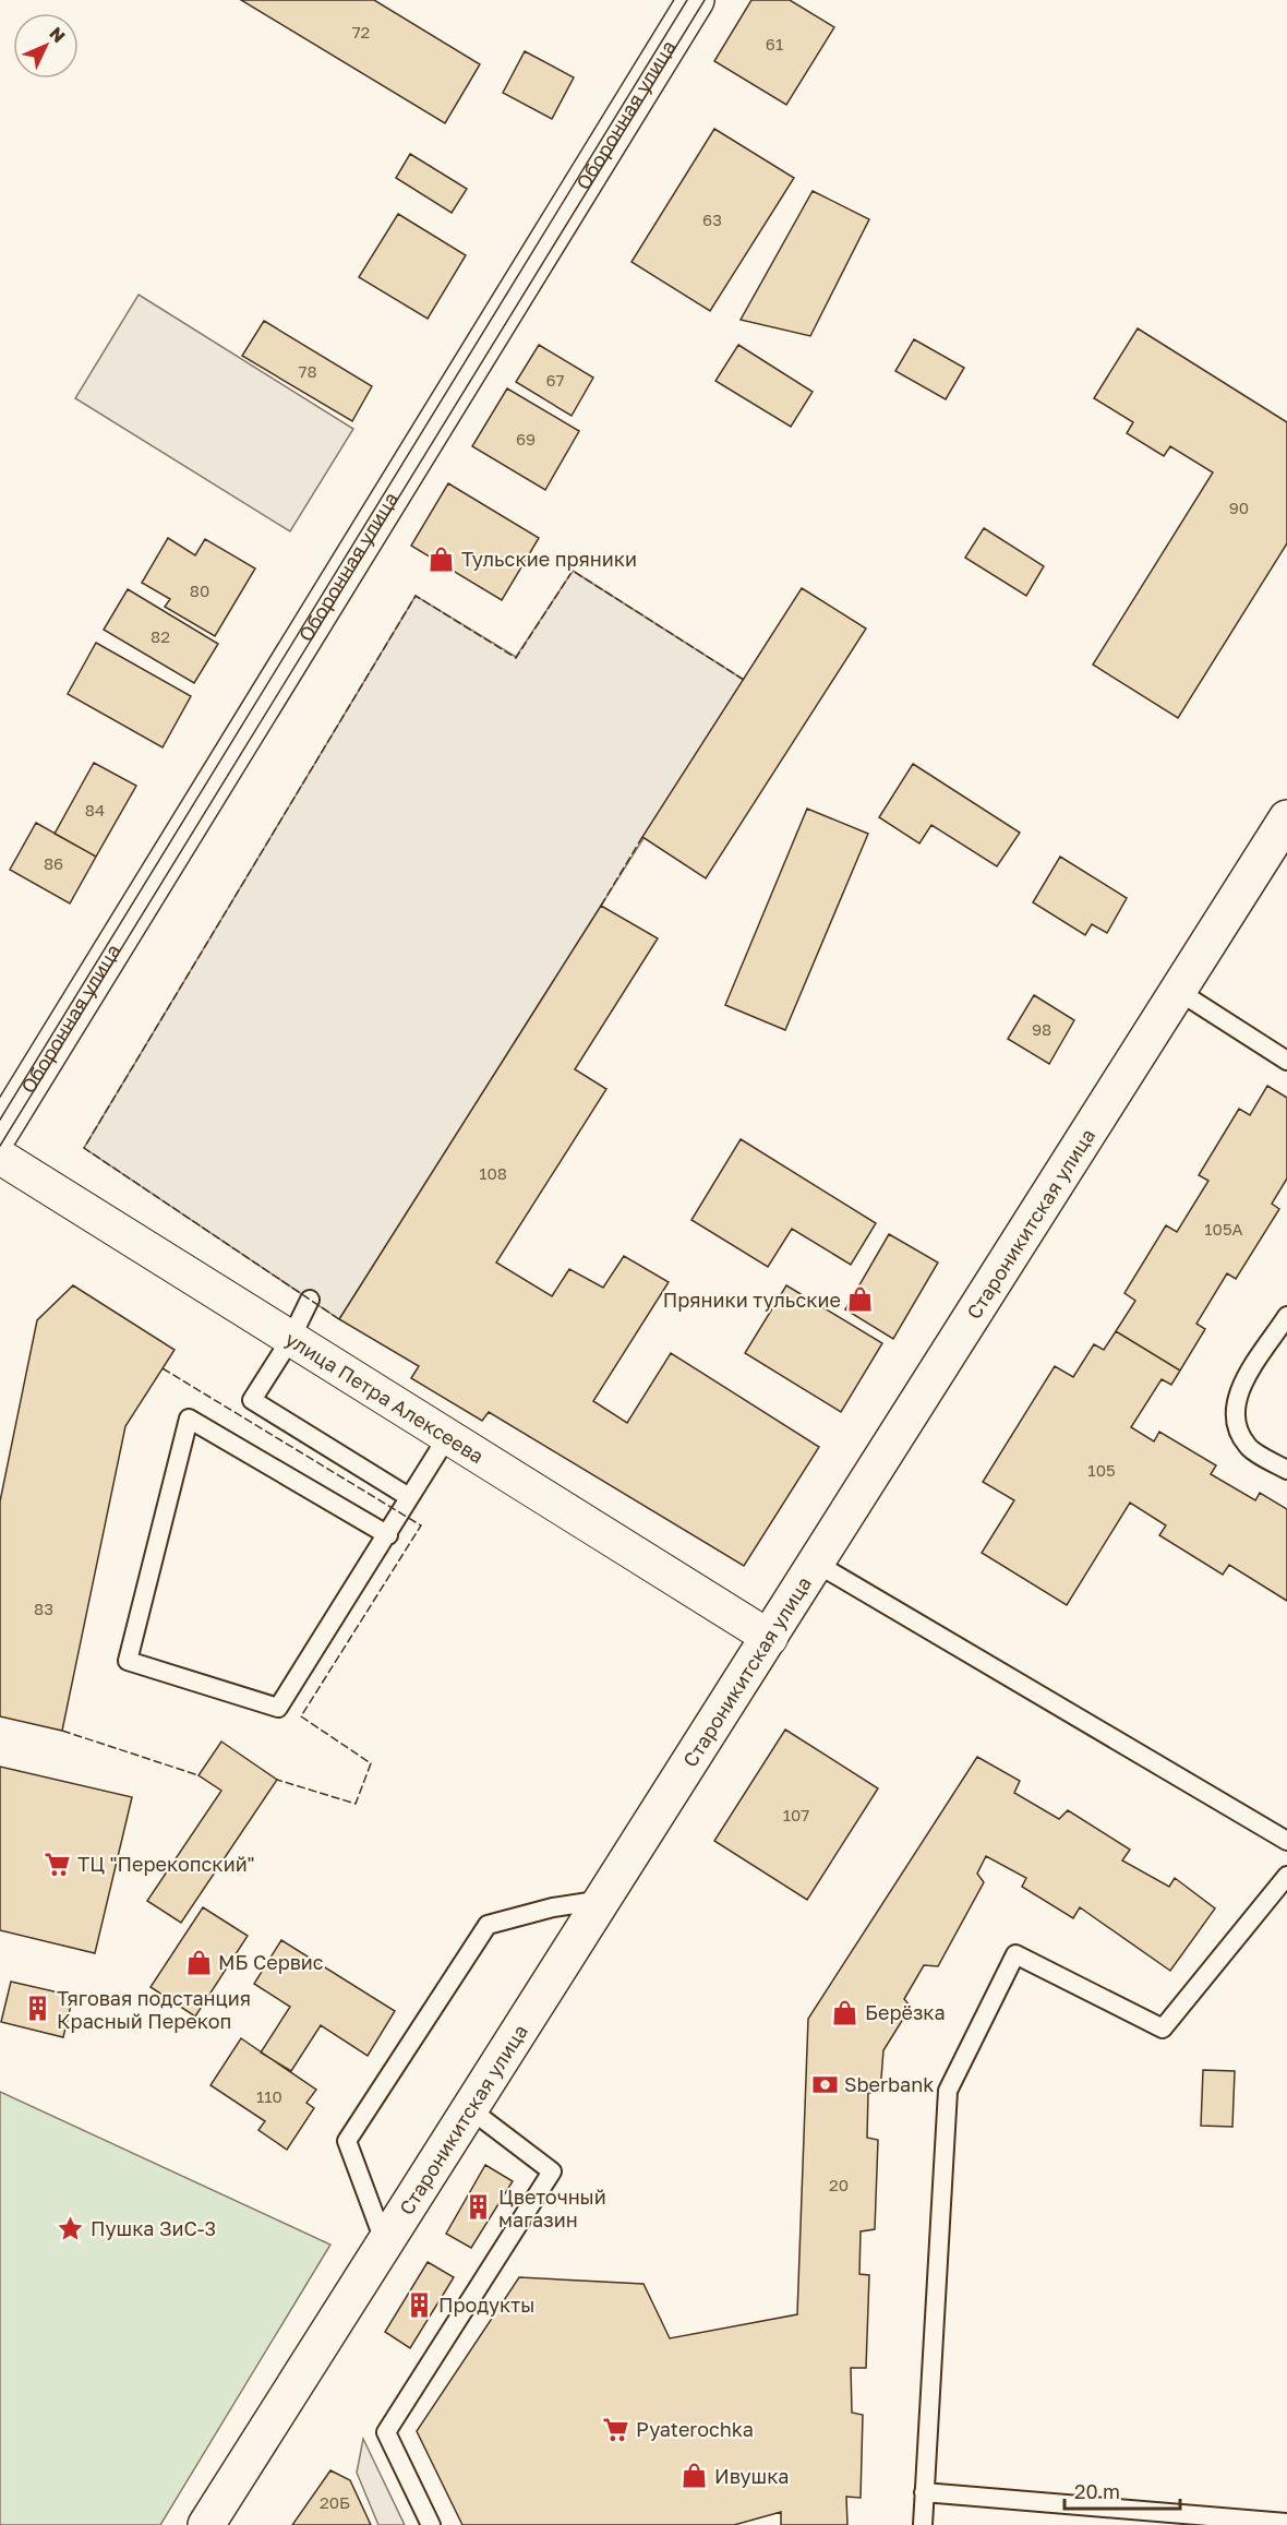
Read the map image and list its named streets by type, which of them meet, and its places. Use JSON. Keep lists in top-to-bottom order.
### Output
{
  "streets": {
    "main road": ["Оборонная улица", "Староникитская улица"],
    "street": ["улица Петра Алексеева"]
  },
  "crossings": [
    ["Староникитская улица", "улица Петра Алексеева"]
  ],
  "places": {
    "shop": [
      "Тульские пряники",
      "Пряники тульские",
      "МБ Сервис",
      "Берёзка",
      "Ивушка"
    ],
    "supermarket": ["ТЦ \"Перекопский\"", "Pyaterochka"],
    "building": ["Тяговая подстанция Красный Перекоп", "Цветочный магазин", "Продукты"],
    "bank": ["Sberbank"],
    "place": ["Пушка ЗиС-3"]
  },
  "house_numbers": [
    "72",
    "61",
    "63",
    "78",
    "67",
    "69",
    "90",
    "80",
    "82",
    "84",
    "86",
    "98",
    "108",
    "105А",
    "105",
    "83",
    "107",
    "110",
    "20",
    "20Б"
  ],
  "scale_bar": "20 m",
  "north": "top right"
}
